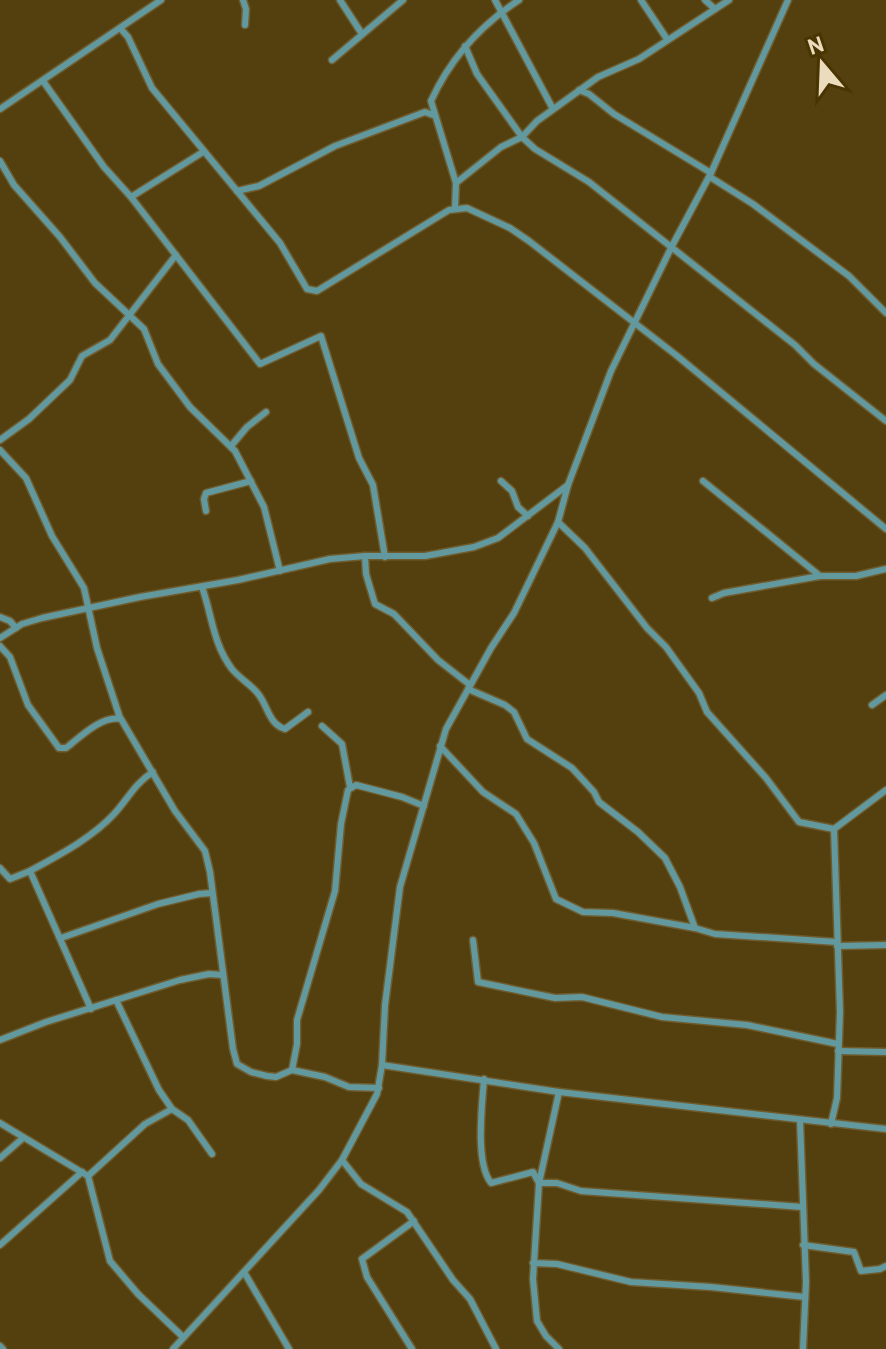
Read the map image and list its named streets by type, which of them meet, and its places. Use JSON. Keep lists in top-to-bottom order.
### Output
{
  "north": "top"
}
